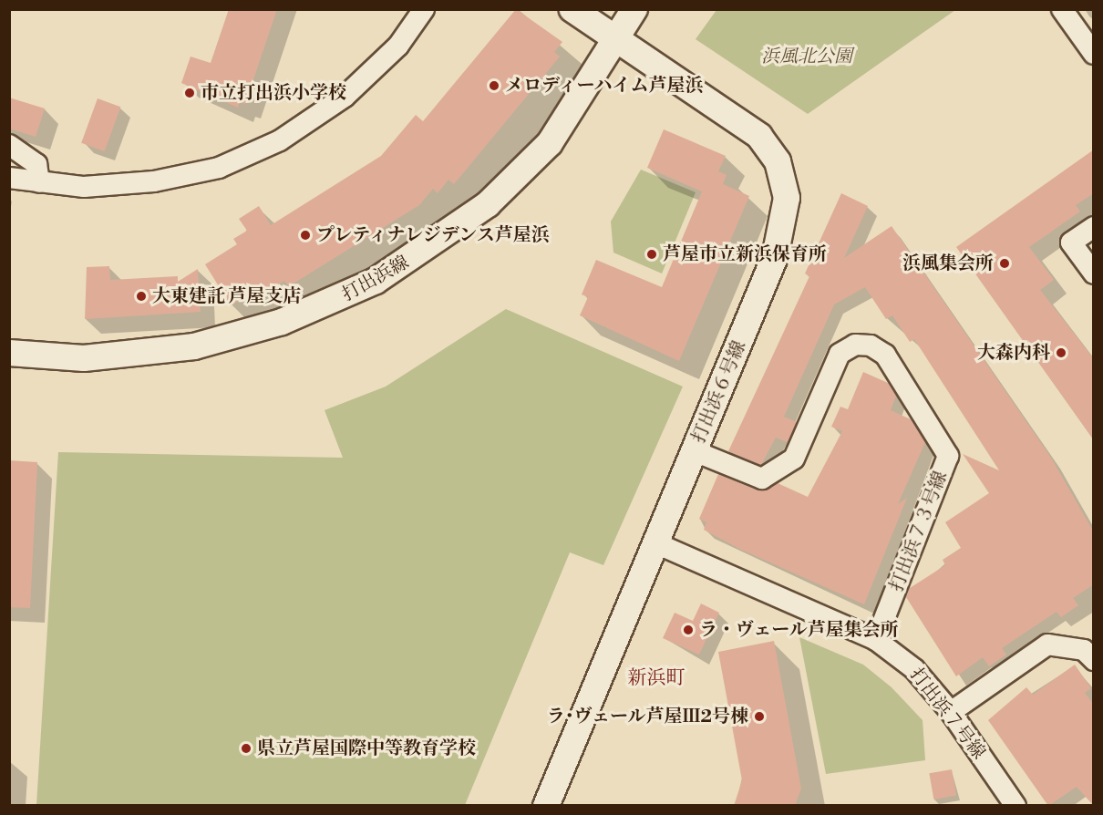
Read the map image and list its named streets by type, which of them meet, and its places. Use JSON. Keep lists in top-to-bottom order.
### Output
{
  "streets": {
    "street": [
      "打出浜線",
      "打出浜６号線",
      "打出浜７３号線",
      "打出浜７号線"
    ]
  },
  "crossings": [
    ["打出浜線", "打出浜６号線"],
    ["打出浜６号線", "打出浜７３号線"],
    ["打出浜６号線", "打出浜７号線"],
    ["打出浜７３号線", "打出浜７号線"]
  ],
  "districts": ["新浜町"],
  "parks": ["浜風北公園"],
  "places": [
    "メロディーハイム芦屋浜",
    "市立打出浜小学校",
    "プレティナレジデンス芦屋浜",
    "芦屋市立新浜保育所",
    "浜風集会所",
    "大東建託 芦屋支店",
    "大森内科",
    "ラ・ヴェール芦屋集会所",
    "ラ･ヴェール芦屋Ⅲ2号棟",
    "県立芦屋国際中等教育学校"
  ]
}
